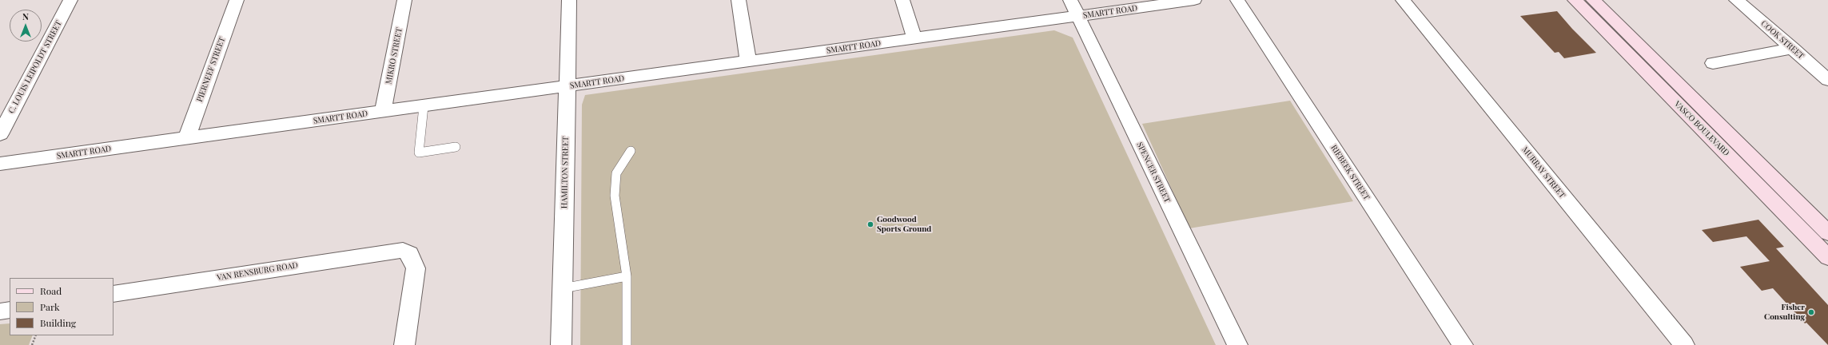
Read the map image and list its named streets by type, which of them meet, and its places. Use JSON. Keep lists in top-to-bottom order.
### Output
{
  "streets": {
    "main road": ["VASCO BOULEVARD"],
    "street": [
      "SMARTT ROAD",
      "COOK STREET",
      "MIKRO STREET",
      "C. LOUIS LEIPOLDT STREET",
      "PIERNEEF STREET",
      "HAMILTON STREET",
      "SPENCER STREET",
      "RIEBEEK STREET",
      "MURRAY STREET",
      "VAN RENSBURG ROAD"
    ]
  },
  "crossings": [
    ["SMARTT ROAD", "MIKRO STREET"],
    ["SMARTT ROAD", "PIERNEEF STREET"],
    ["SMARTT ROAD", "HAMILTON STREET"],
    ["SMARTT ROAD", "SPENCER STREET"]
  ],
  "places": ["Goodwood Sports Ground", "Fisher Consulting"],
  "legend": ["Road", "Park", "Building"],
  "north": "top"
}
